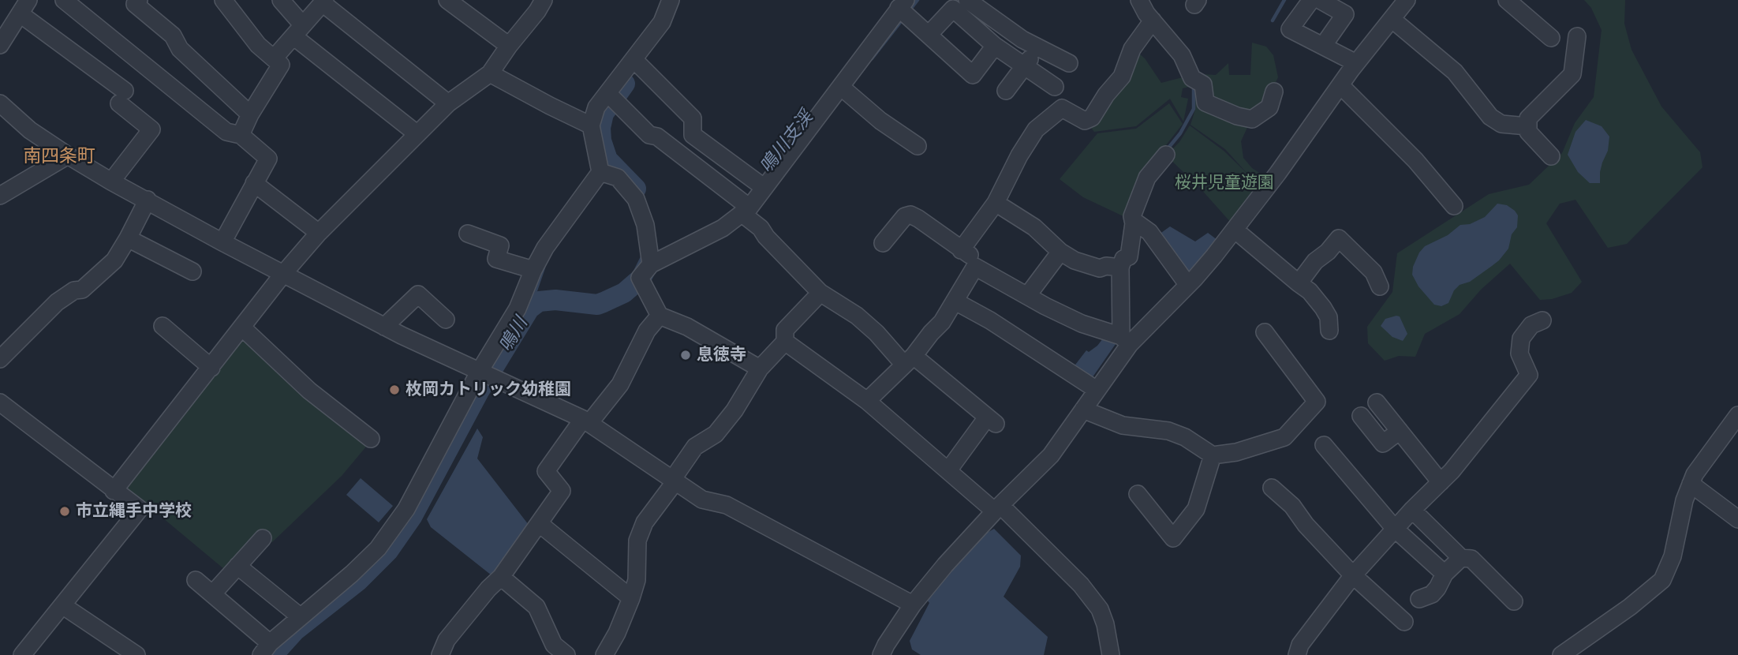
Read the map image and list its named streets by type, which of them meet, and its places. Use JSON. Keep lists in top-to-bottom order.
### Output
{
  "districts": ["南四条町"],
  "water": ["鳴川支渓", "鳴川"],
  "parks": ["桜井児童遊園"],
  "places": ["息徳寺", "枚岡カトリック幼稚園", "市立縄手中学校"]
}
